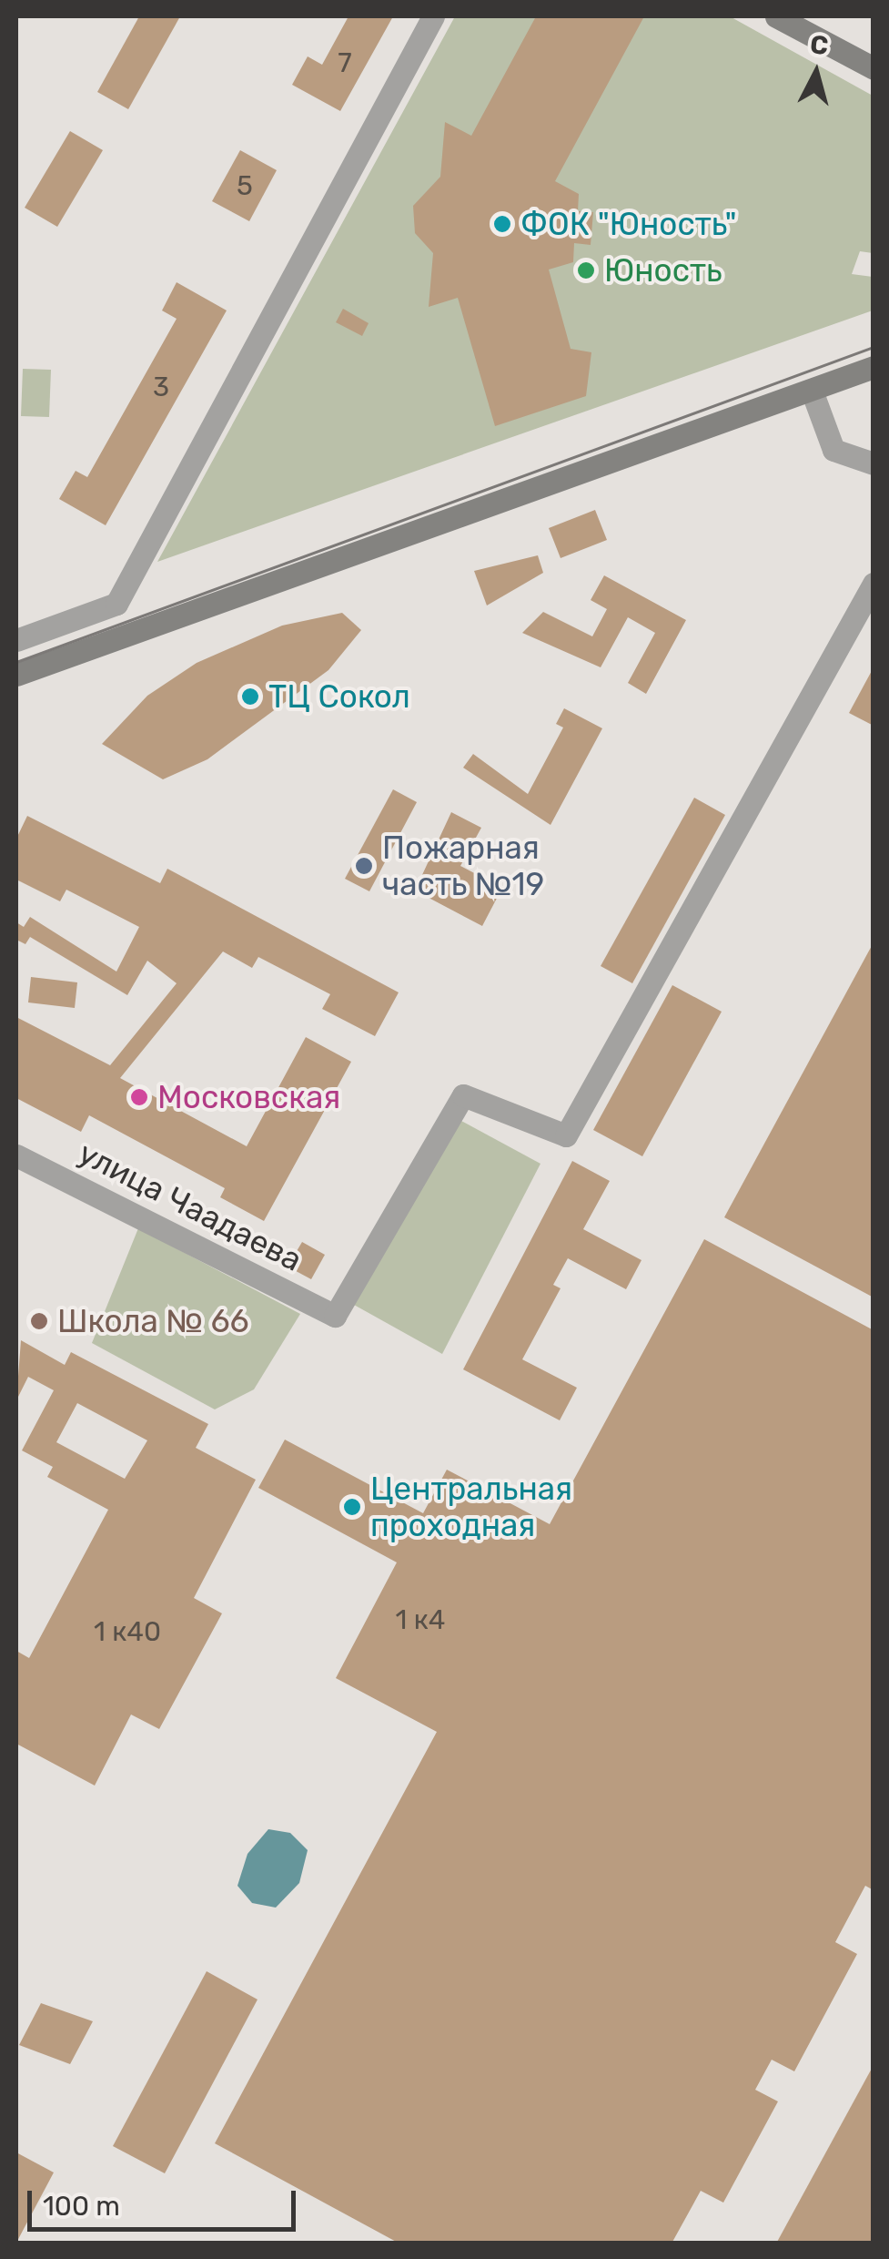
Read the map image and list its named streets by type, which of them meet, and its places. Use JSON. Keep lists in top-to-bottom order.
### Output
{
  "streets": {
    "street": ["улица Чаадаева"]
  },
  "places": [
    "ФОК \"Юность\"",
    "Юность",
    "ТЦ Сокол",
    "Пожарная часть №19",
    "Московская",
    "Школа № 66",
    "Центральная проходная"
  ],
  "house_numbers": [
    "7",
    "5",
    "3",
    "1 к4",
    "1 к40"
  ],
  "scale_bar": "100 m",
  "north": "top"
}
